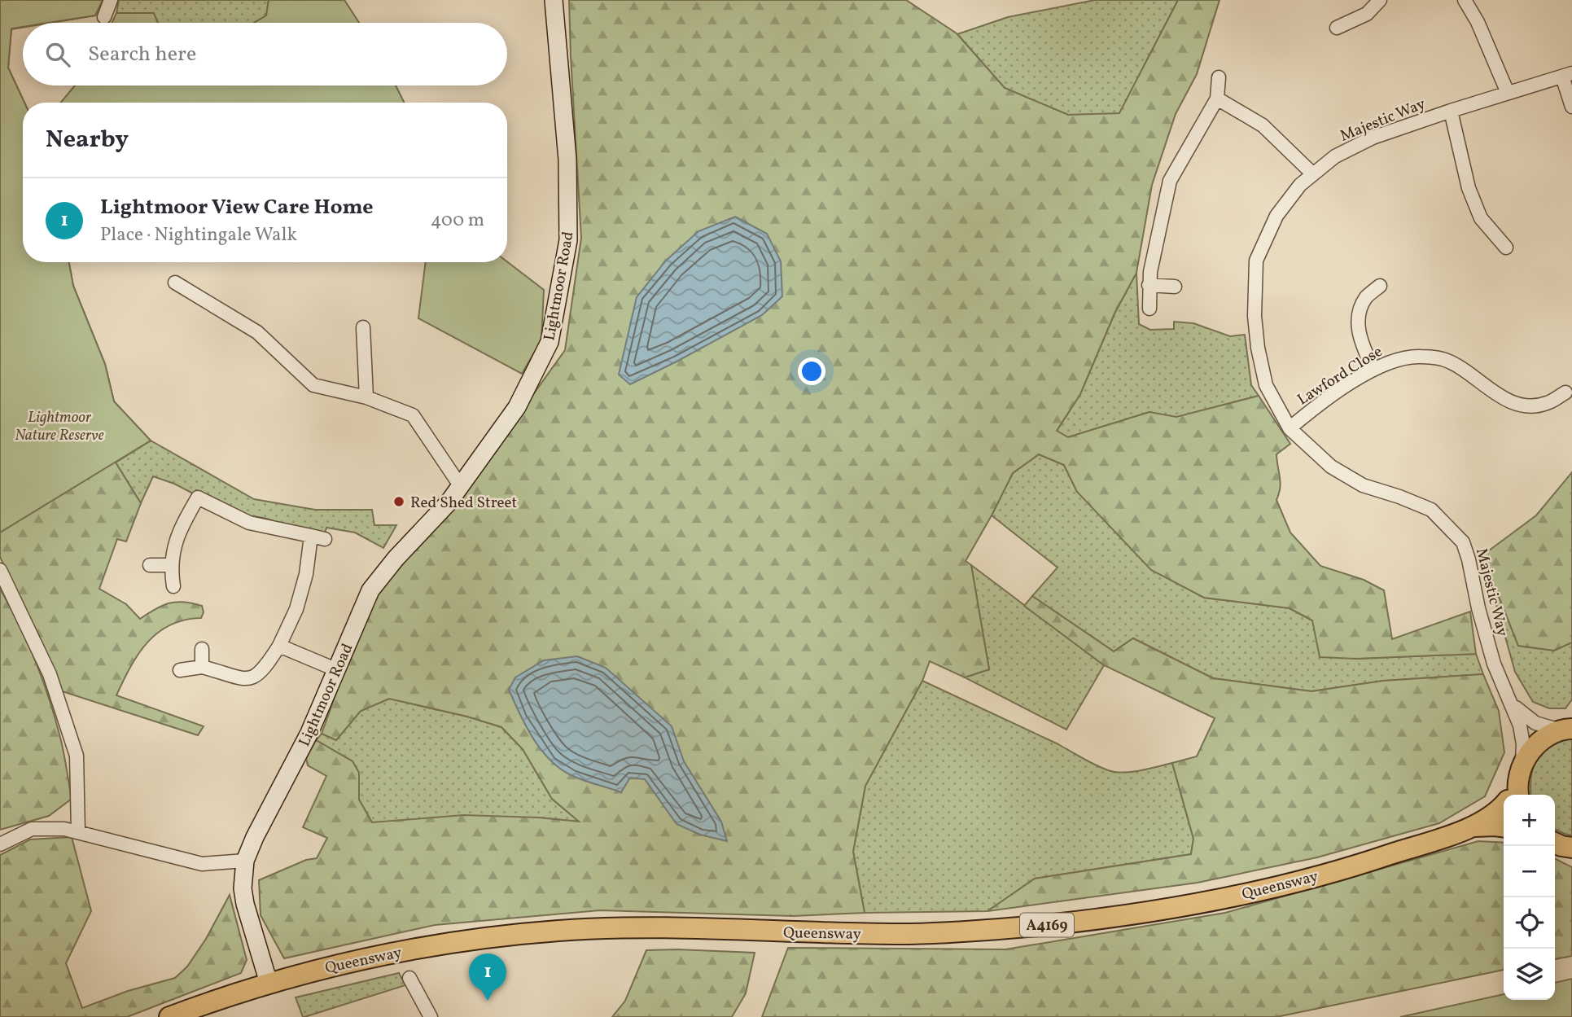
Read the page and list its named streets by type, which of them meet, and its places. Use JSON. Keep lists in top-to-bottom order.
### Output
{
  "streets": {
    "main road": ["Queensway", "A4169"],
    "street": ["Majestic Way", "Lightmoor Road", "Lawford Close"]
  },
  "crossings": [
    ["Majestic Way", "Lawford Close"],
    ["Majestic Way", "Queensway"],
    ["Lightmoor Road", "Queensway"]
  ],
  "parks": ["Lightmoor Nature Reserve"],
  "places": ["Red Shed Street"],
  "page": {
    "search": "Search here",
    "heading": "Nearby",
    "list": [
      {
        "mark": "1",
        "name": "Lightmoor View Care Home",
        "note": "Place · Nightingale Walk",
        "value": "400 m"
      }
    ],
    "map_buttons": ["+", "−"],
    "pins": "1"
  }
}
